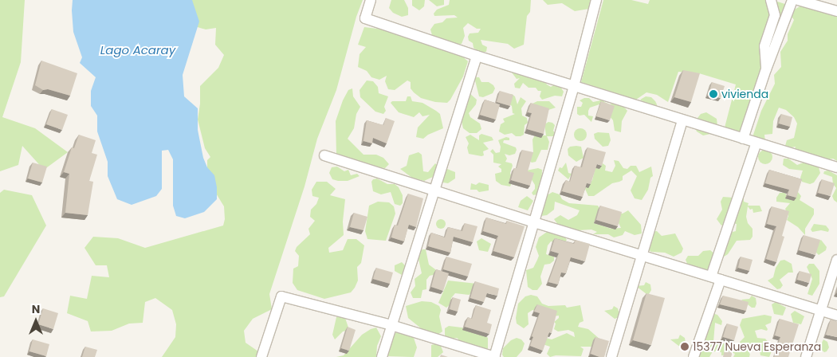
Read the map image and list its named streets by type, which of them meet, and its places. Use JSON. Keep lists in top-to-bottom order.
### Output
{
  "water": ["Lago Acaray"],
  "places": ["vivienda", "15377 Nueva Esperanza"],
  "north": "top"
}
